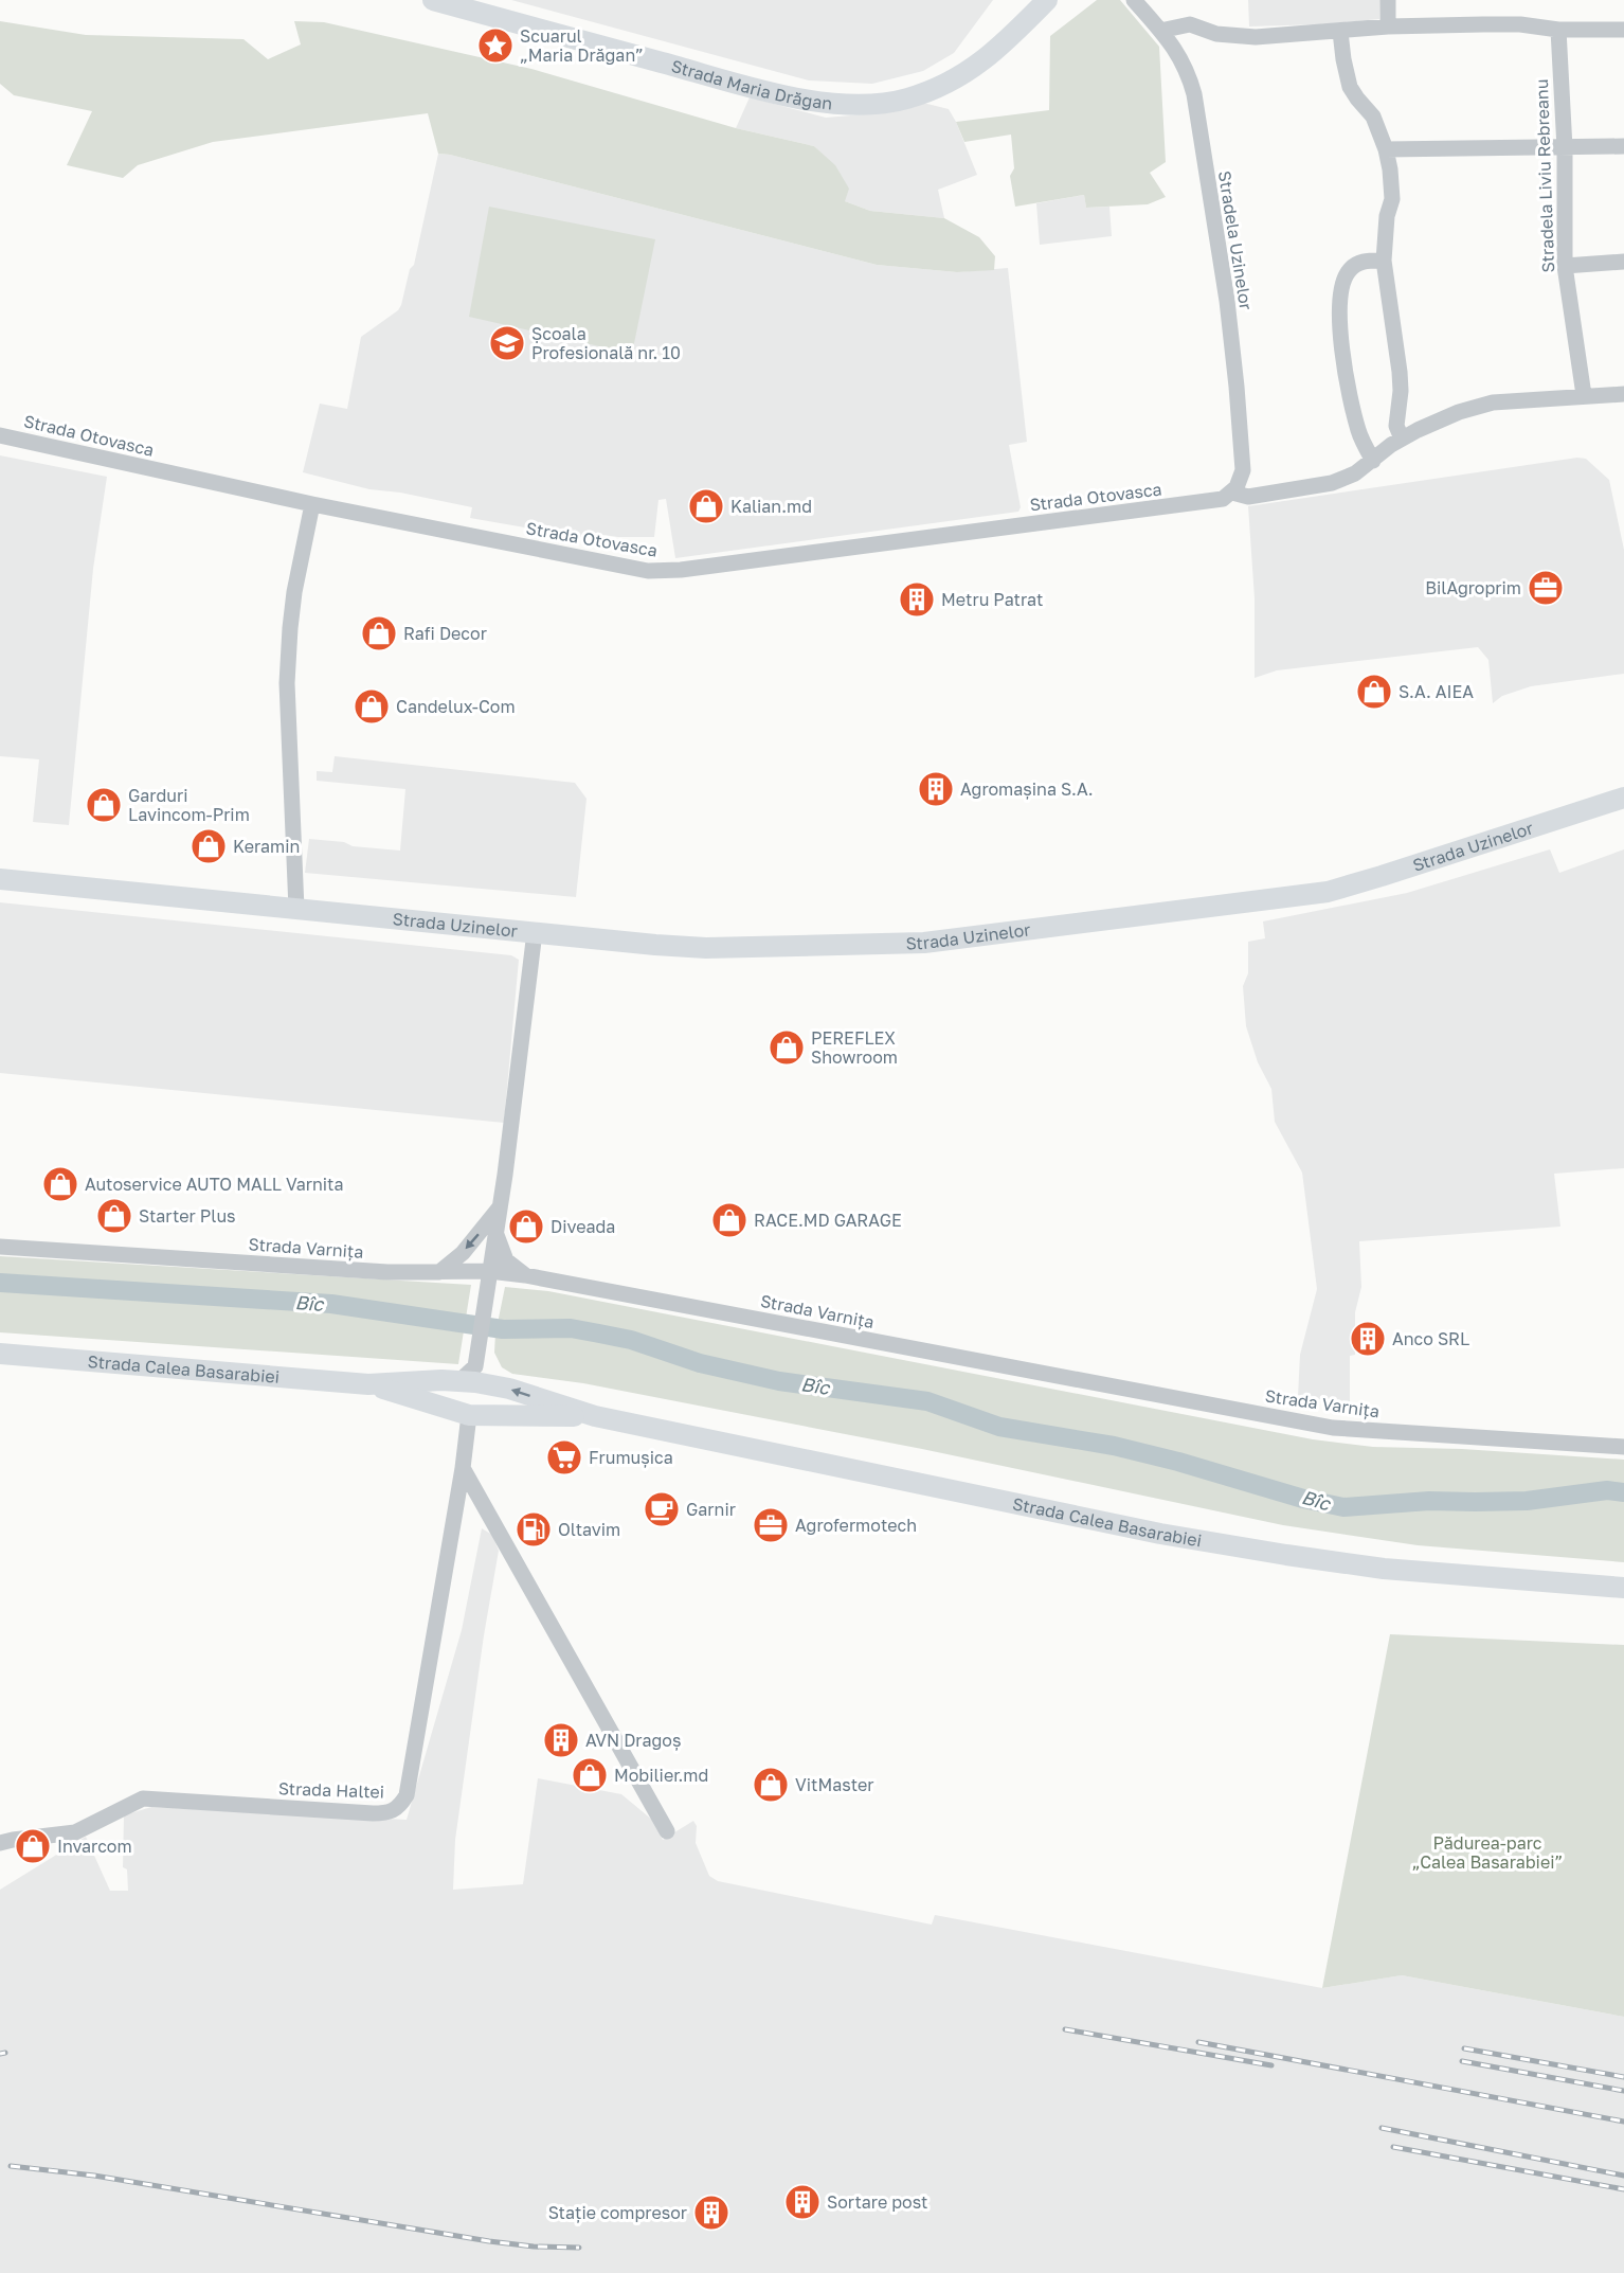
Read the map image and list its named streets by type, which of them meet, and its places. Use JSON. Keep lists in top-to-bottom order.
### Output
{
  "streets": {
    "main road": ["Strada Maria Drăgan", "Strada Uzinelor", "Strada Calea Basarabiei"],
    "street": [
      "Stradela Liviu Rebreanu",
      "Stradela Uzinelor",
      "Strada Otovasca",
      "Strada Varnița",
      "Strada Haltei"
    ]
  },
  "crossings": [
    ["Stradela Liviu Rebreanu", "Strada Otovasca"],
    ["Stradela Uzinelor", "Strada Otovasca"],
    ["Strada Calea Basarabiei", "Strada Haltei"]
  ],
  "water": ["Bîc"],
  "parks": ["Pădurea-parc „Calea Basarabiei”"],
  "places": {
    "place": ["Scuarul „Maria Drăgan”"],
    "school or university": ["Școala Profesională nr. 10"],
    "shop": [
      "Kalian.md",
      "Rafi Decor",
      "S.A. AIEA",
      "Candelux-Com",
      "Garduri Lavincom-Prim",
      "Keramin",
      "PEREFLEX Showroom",
      "Autoservice AUTO MALL Varnita",
      "Starter Plus",
      "RACE.MD GARAGE",
      "Diveada",
      "Mobilier.md",
      "VitMaster",
      "Invarcom"
    ],
    "office": ["BilAgroprim", "Agrofermotech"],
    "building": [
      "Metru Patrat",
      "Agromașina S.A.",
      "Anco SRL",
      "AVN Dragoș",
      "Sortare post",
      "Stație compresor"
    ],
    "supermarket": ["Frumușica"],
    "cafe": ["Garnir"],
    "fuel station": ["Oltavim"]
  }
}
